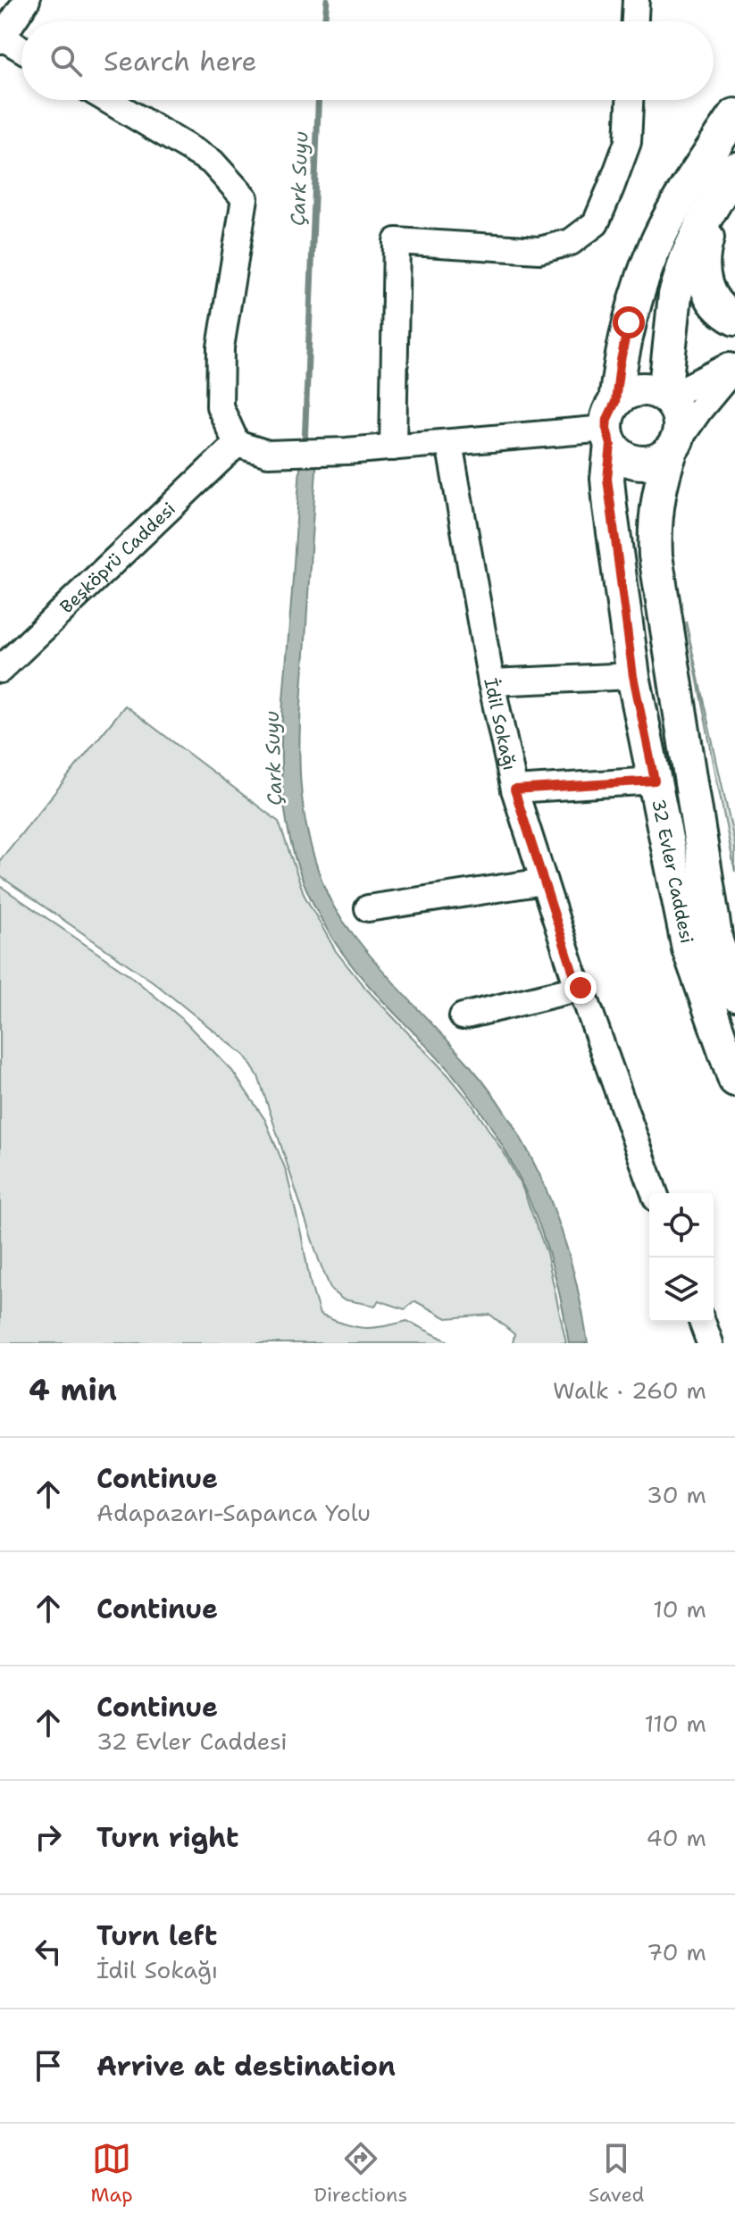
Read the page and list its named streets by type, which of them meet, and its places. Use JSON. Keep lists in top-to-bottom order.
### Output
{
  "streets": {
    "main road": ["32 Evler Caddesi"],
    "street": ["Beşköprü Caddesi", "İdil Sokağı"]
  },
  "water": ["Çark Suyu"],
  "page": {
    "search": "Search here",
    "heading": ["4 min", "Walk · 260 m"],
    "list": [
      ["Continue", "Adapazarı-Sapanca Yolu", "30 m"],
      ["Continue", "10 m"],
      ["Continue", "32 Evler Caddesi", "110 m"],
      ["Turn right", "40 m"],
      ["Turn left", "İdil Sokağı", "70 m"],
      "Arrive at destination"
    ],
    "nav": ["Map", "Directions", "Saved"]
  }
}
